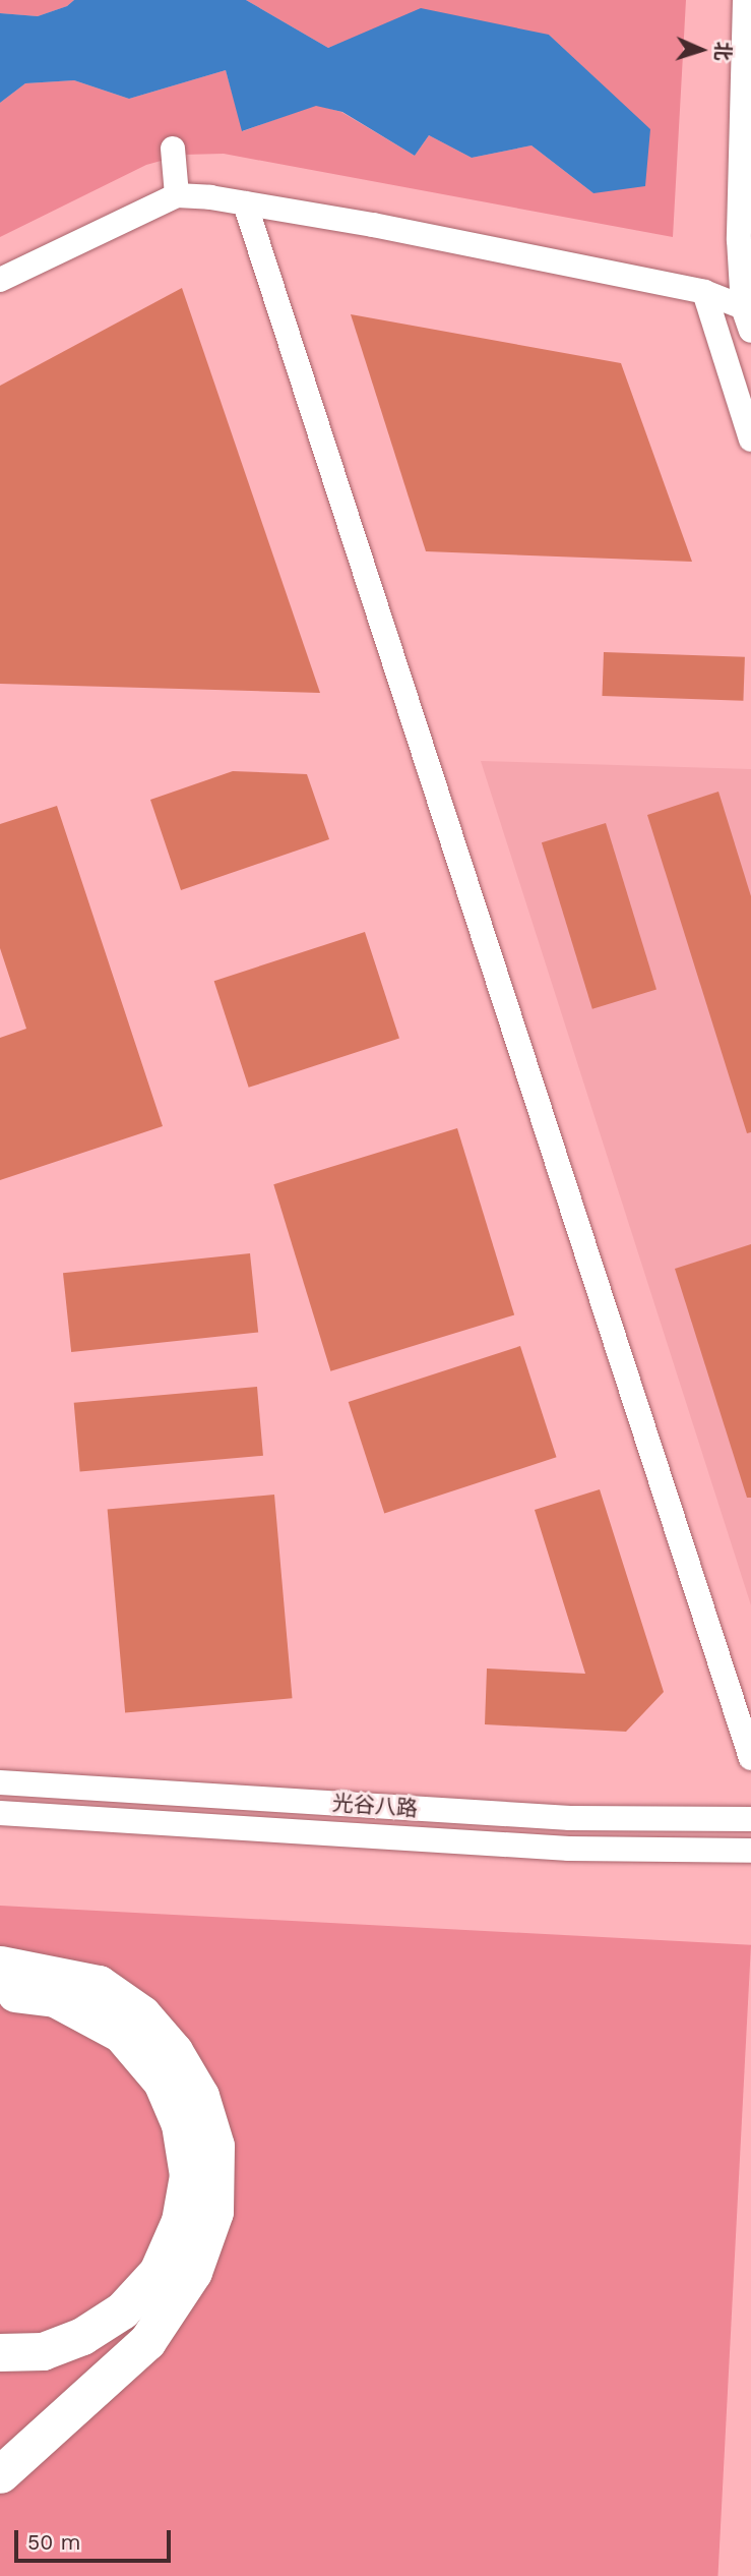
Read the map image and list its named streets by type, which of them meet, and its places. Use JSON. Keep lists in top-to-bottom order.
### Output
{
  "streets": {
    "street": ["光谷八路"]
  },
  "scale_bar": "50 m",
  "north": "right"
}
